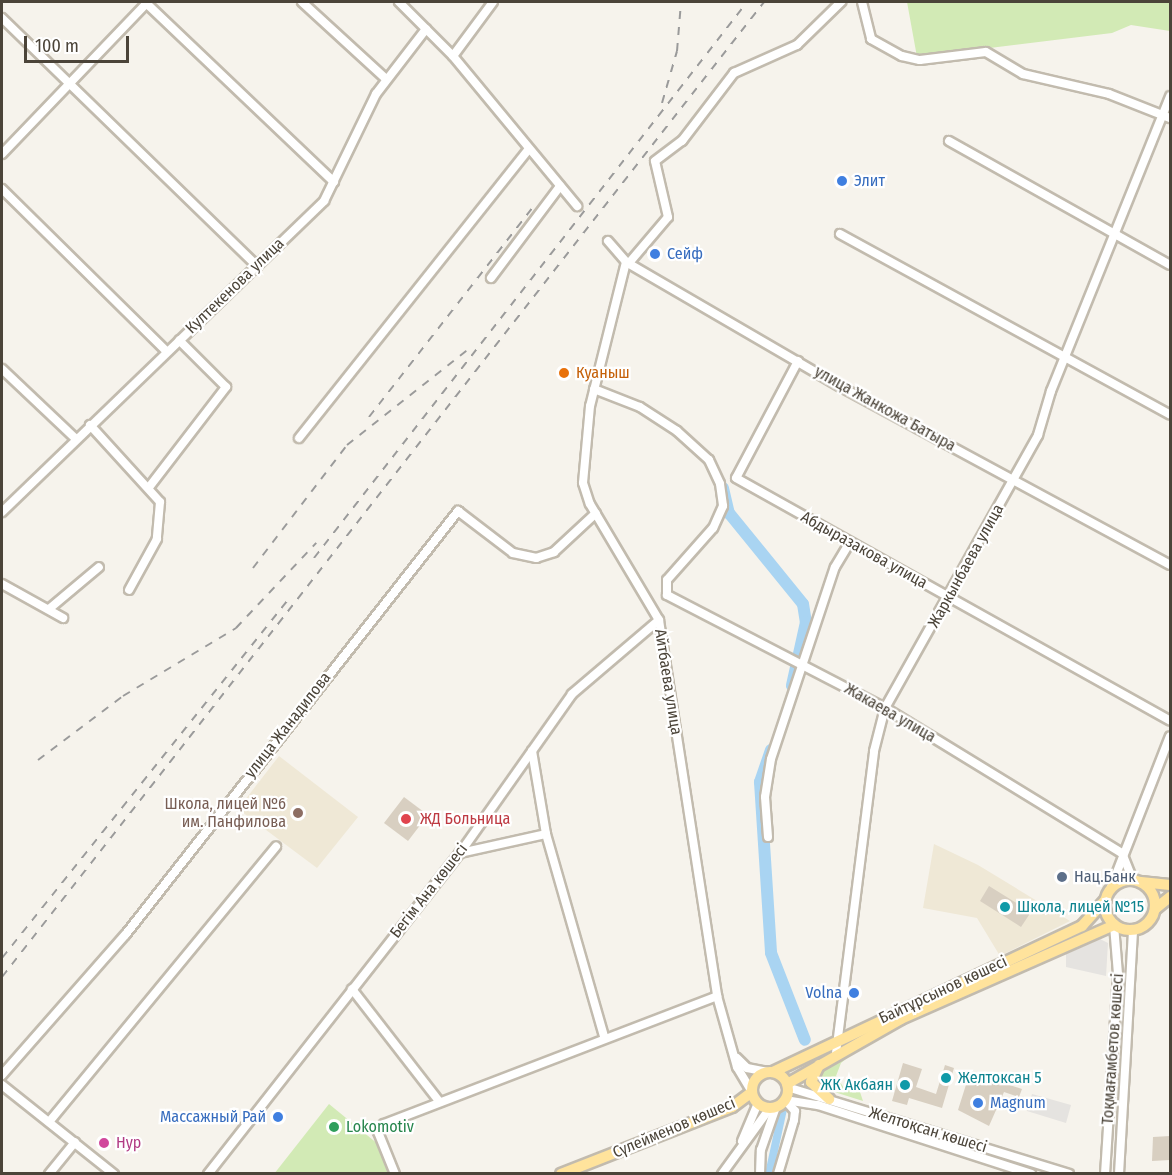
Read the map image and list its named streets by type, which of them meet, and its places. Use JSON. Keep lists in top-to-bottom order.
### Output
{
  "streets": {
    "main road": ["Байтұрсынов көшесі", "Сүлейменов көшесі"],
    "street": [
      "Култекенова улица",
      "улица Жанкожа Батыра",
      "Абдыразакова улица",
      "Жаркынбаева улица",
      "Айтбаева улица",
      "Жакаева улица",
      "улица Жанадилова",
      "Бегім Ана көшесі",
      "Тоқмағамбетов көшесі",
      "Желтоқсан көшесі"
    ]
  },
  "crossings": [
    ["улица Жанкожа Батыра", "Абдыразакова улица"],
    ["улица Жанкожа Батыра", "Жаркынбаева улица"],
    ["улица Жанкожа Батыра", "Айтбаева улица"],
    ["Абдыразакова улица", "Жаркынбаева улица"],
    ["Жаркынбаева улица", "Жакаева улица"],
    ["Жаркынбаева улица", "Байтұрсынов көшесі"],
    ["Айтбаева улица", "улица Жанадилова"],
    ["Айтбаева улица", "Бегім Ана көшесі"],
    ["Айтбаева улица", "Байтұрсынов көшесі"],
    ["Айтбаева улица", "Сүлейменов көшесі"],
    ["Айтбаева улица", "Желтоқсан көшесі"],
    ["Байтұрсынов көшесі", "Тоқмағамбетов көшесі"],
    ["Байтұрсынов көшесі", "Сүлейменов көшесі"],
    ["Байтұрсынов көшесі", "Желтоқсан көшесі"],
    ["Сүлейменов көшесі", "Желтоқсан көшесі"]
  ],
  "places": [
    "Элит",
    "Сейф",
    "Куаныш",
    "Школа, лицей №6 им. Панфилова",
    "ЖД Больница",
    "Нац.Банк",
    "Школа, лицей №15",
    "Volna",
    "Желтоксан 5",
    "ЖК Акбаян",
    "Magnum",
    "Массажный Рай",
    "Lokomotiv",
    "Нур"
  ],
  "scale_bar": "100 m"
}
